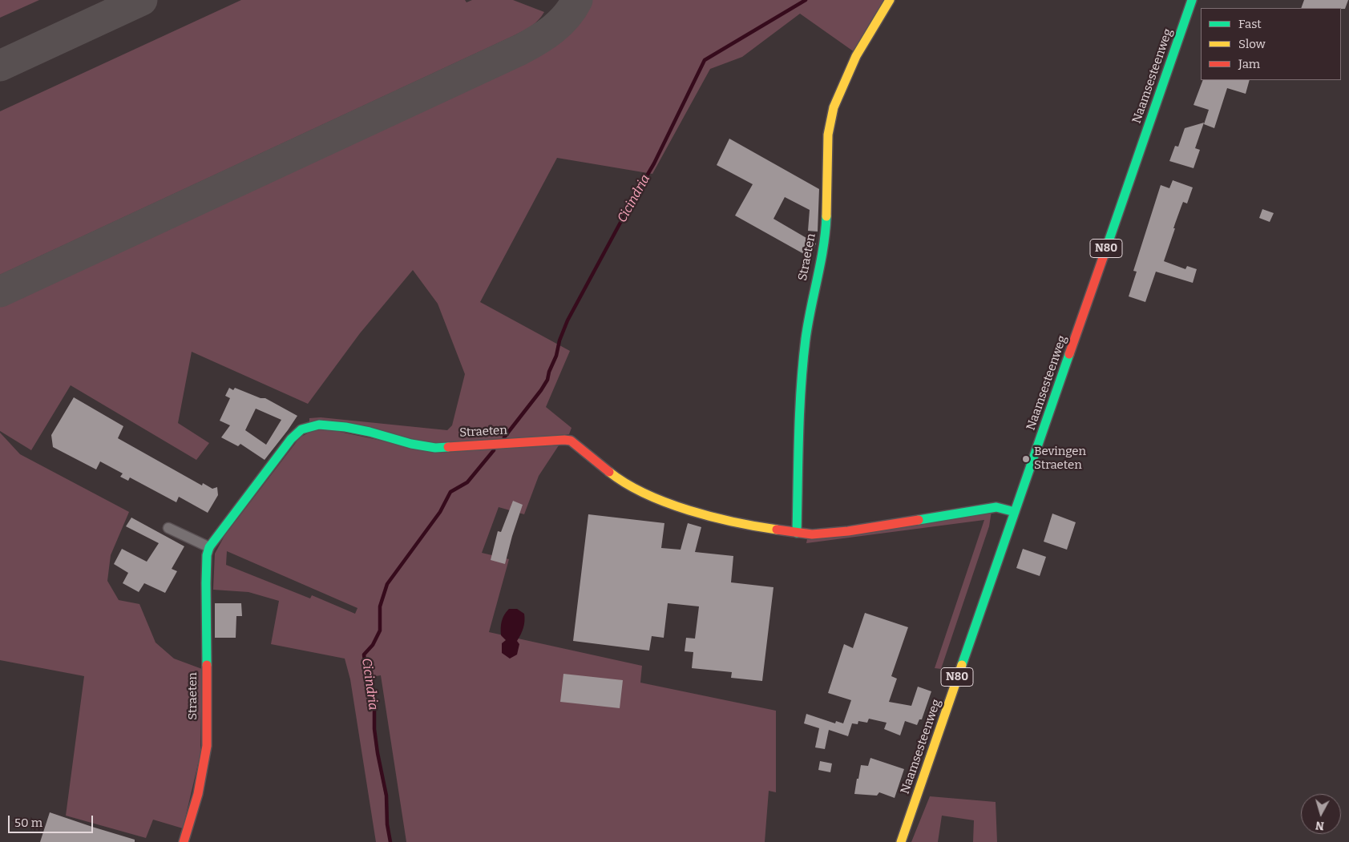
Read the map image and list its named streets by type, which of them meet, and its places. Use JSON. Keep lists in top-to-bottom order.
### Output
{
  "streets": {
    "street": ["Naamsesteenweg", "N80", "Straeten"]
  },
  "crossings": [
    ["Naamsesteenweg", "Straeten"]
  ],
  "water": ["Cicindria"],
  "places": ["Bevingen Straeten"],
  "legend": ["Fast", "Slow", "Jam"],
  "scale_bar": "50 m",
  "north": "bottom"
}
